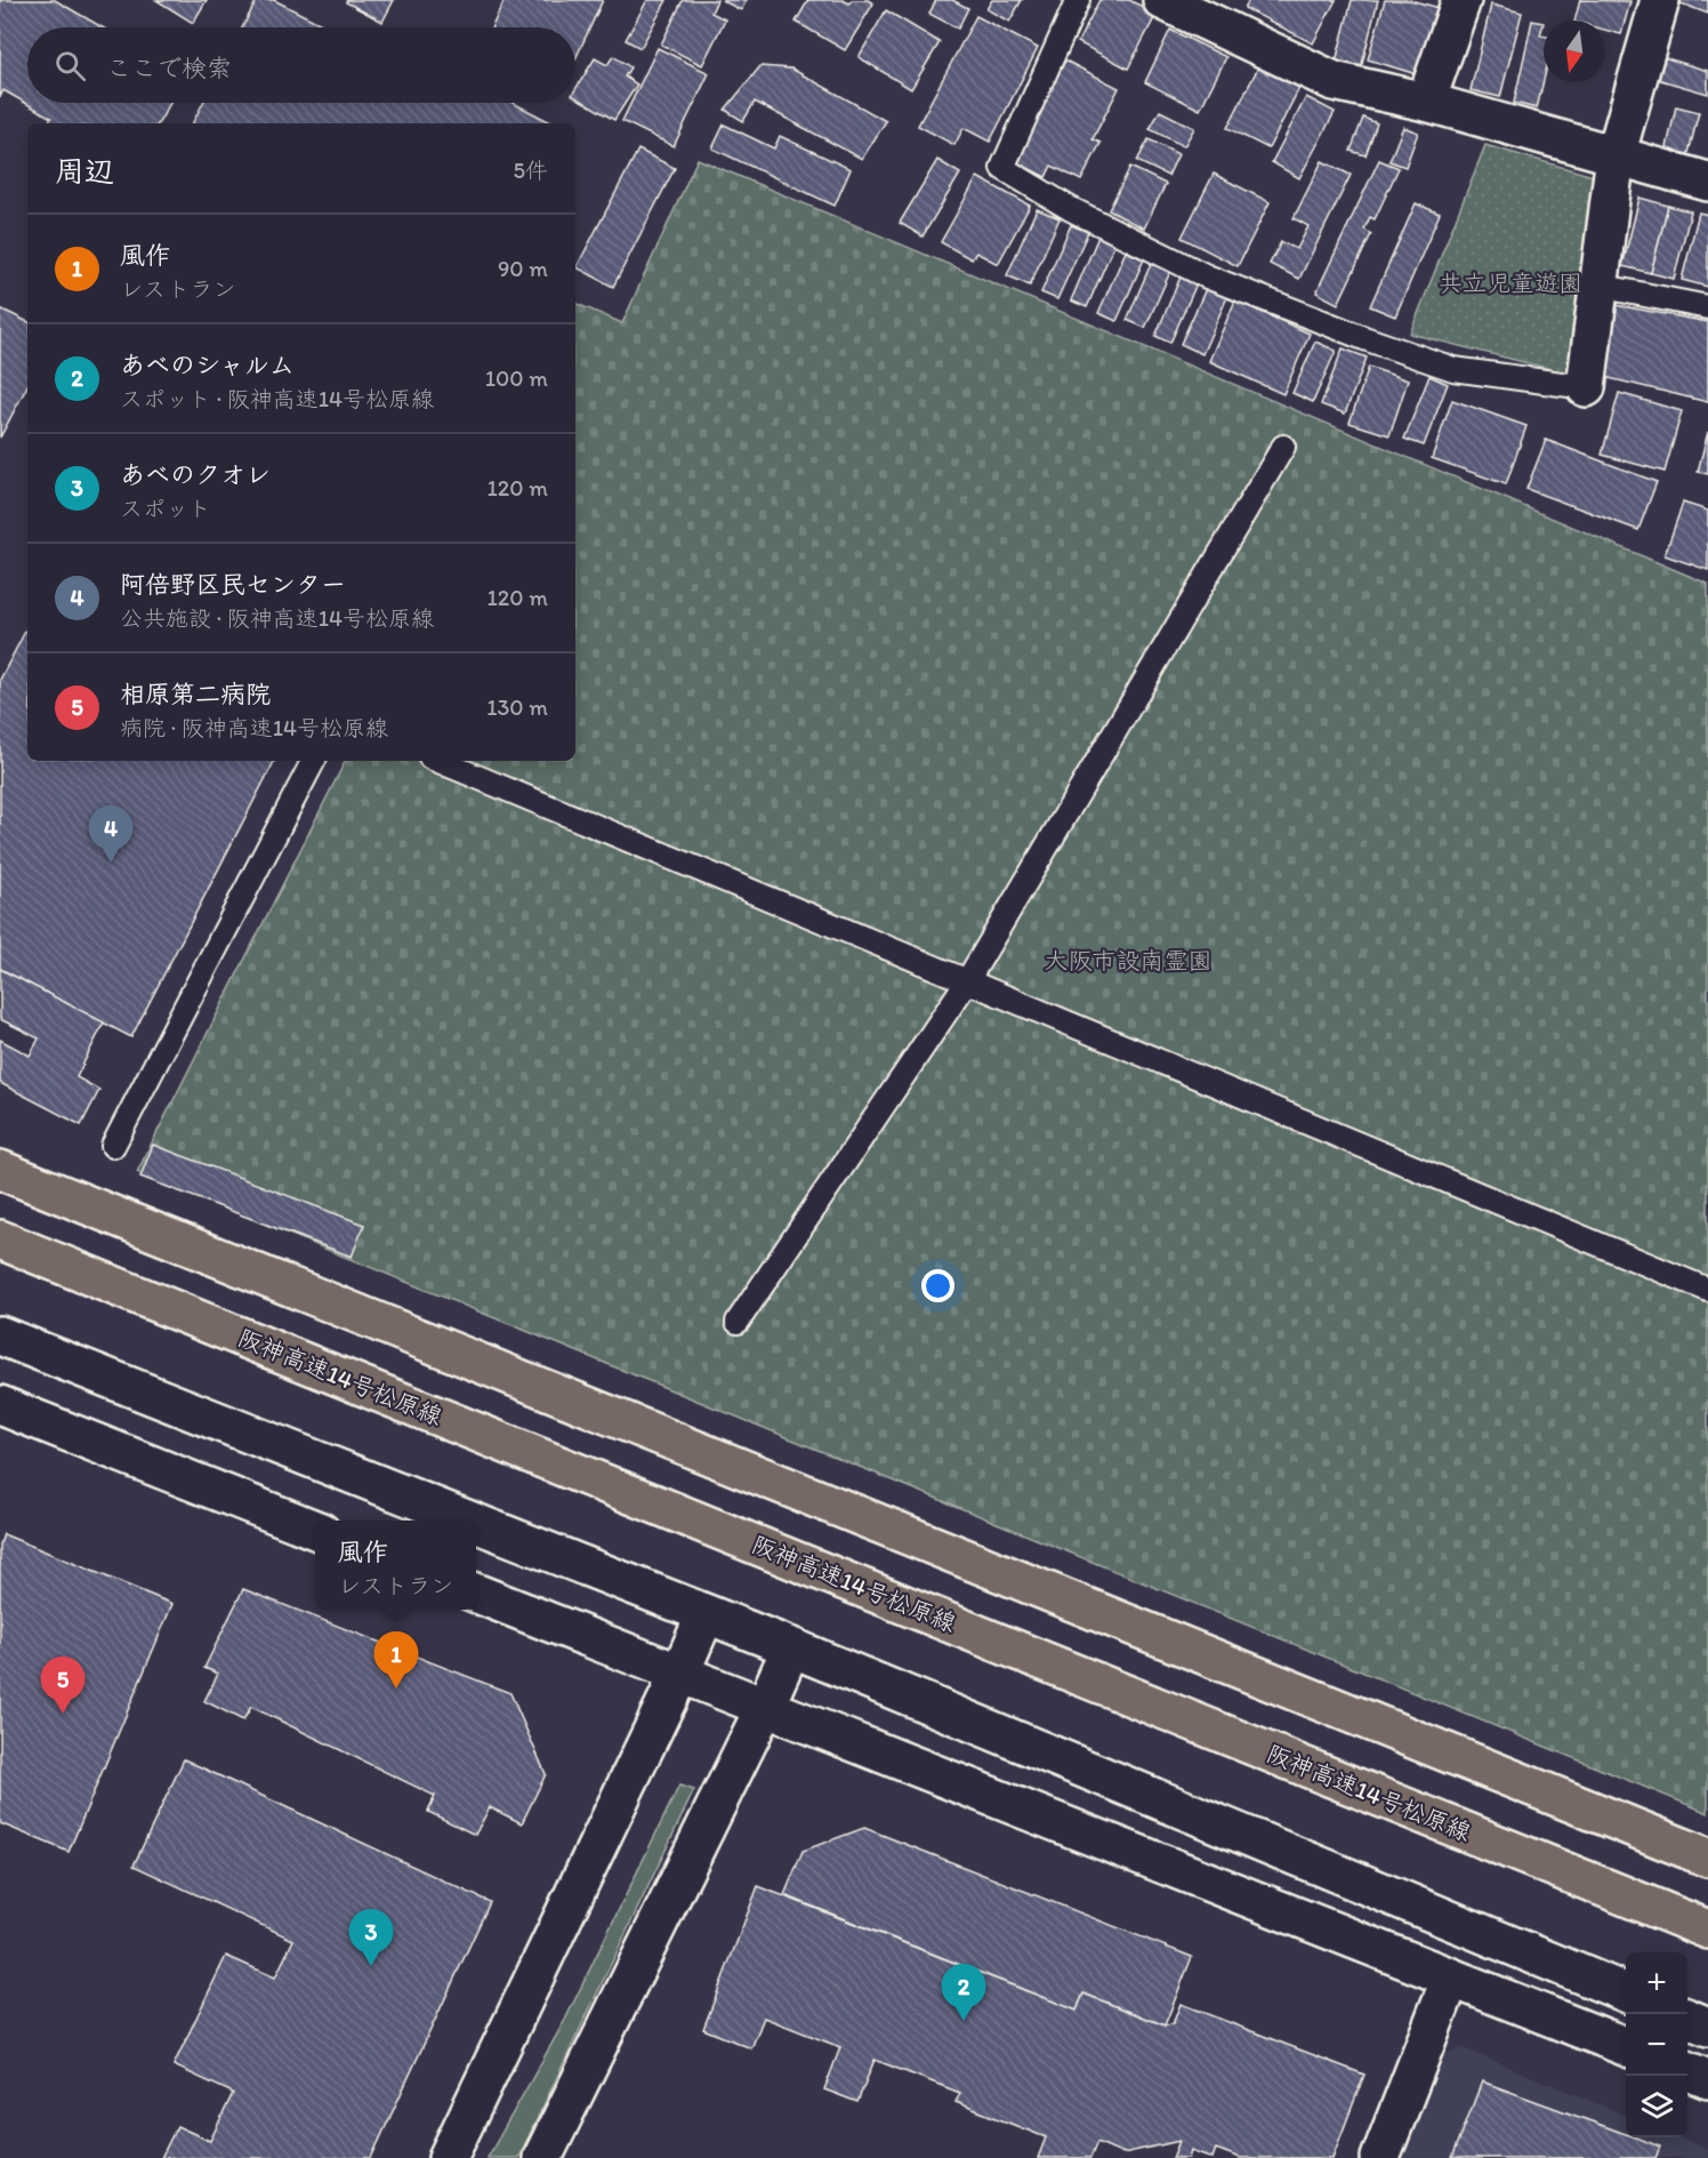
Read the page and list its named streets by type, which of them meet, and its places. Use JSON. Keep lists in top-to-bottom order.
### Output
{
  "streets": {
    "highway": ["阪神高速14号松原線"]
  },
  "parks": ["共立児童遊園", "大阪市設南霊園"],
  "north": "bottom",
  "page": {
    "search": "ここで検索",
    "heading": ["周辺", "5件"],
    "list": [
      {
        "mark": "1",
        "name": "風作",
        "note": "レストラン",
        "value": "90 m"
      },
      {
        "mark": "2",
        "name": "あべのシャルム",
        "note": "スポット · 阪神高速14号松原線",
        "value": "100 m"
      },
      {
        "mark": "3",
        "name": "あべのクオレ",
        "note": "スポット",
        "value": "120 m"
      },
      {
        "mark": "4",
        "name": "阿倍野区民センター",
        "note": "公共施設 · 阪神高速14号松原線",
        "value": "120 m"
      },
      {
        "mark": "5",
        "name": "相原第二病院",
        "note": "病院 · 阪神高速14号松原線",
        "value": "130 m"
      }
    ],
    "pins": [
      "4",
      "1",
      "5",
      "3",
      "2"
    ],
    "popup": ["風作", "レストラン"],
    "map_buttons": ["+", "−"]
  }
}
